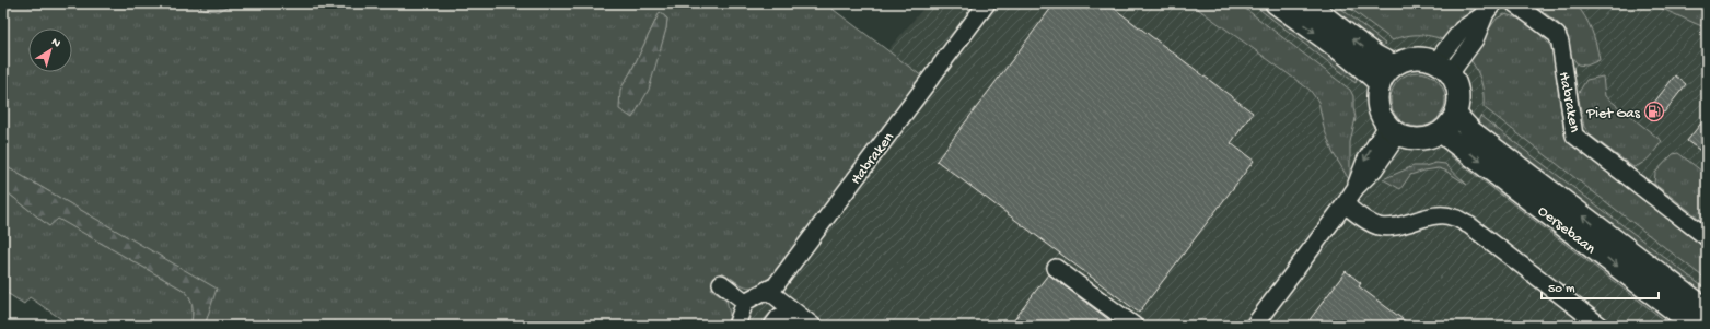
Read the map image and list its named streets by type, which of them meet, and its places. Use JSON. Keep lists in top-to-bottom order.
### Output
{
  "streets": {
    "main road": ["Oersebaan"],
    "street": ["Habraken"]
  },
  "places": {
    "fuel station": ["Piet Gas"]
  },
  "scale_bar": "50 m",
  "north": "top right"
}
